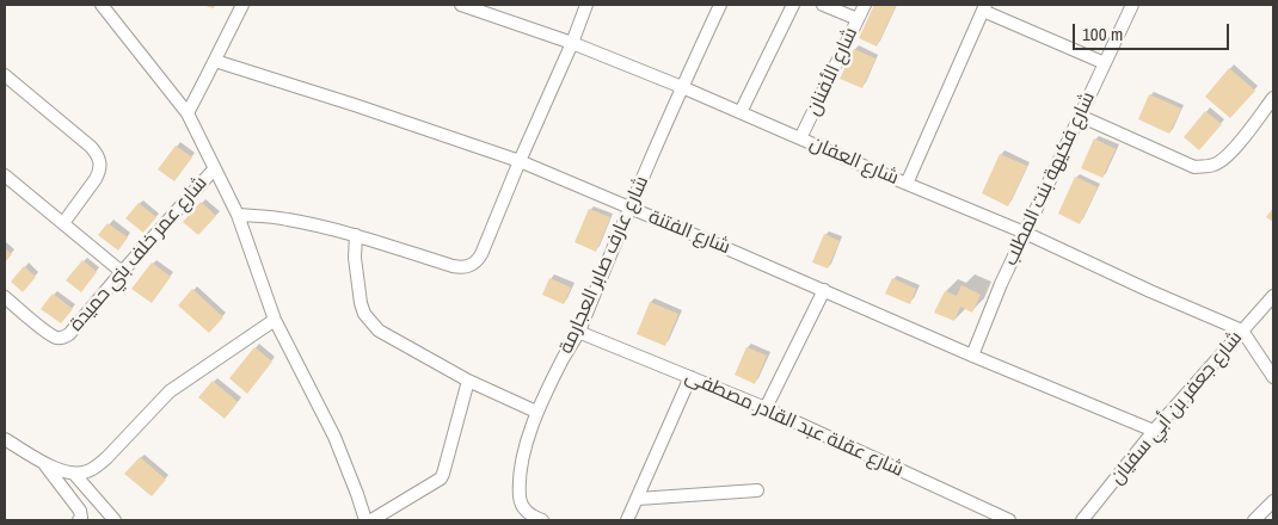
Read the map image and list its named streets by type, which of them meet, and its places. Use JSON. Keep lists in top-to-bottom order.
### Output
{
  "streets": {
    "street": [
      "شارع الأفنان",
      "شارع العفان",
      "شارع فكيهة بنت المطلب",
      "شارع الفتنة",
      "شارع عمر خلف بني حميدة",
      "شارع عارف صابر العجارمة",
      "شارع جعفر بن أبي سفيان",
      "شارع عقلة عبد القادر مصطفى"
    ]
  },
  "crossings": [
    ["شارع الأفنان", "شارع العفان"],
    ["شارع العفان", "شارع فكيهة بنت المطلب"],
    ["شارع العفان", "شارع عارف صابر العجارمة"],
    ["شارع العفان", "شارع جعفر بن أبي سفيان"],
    ["شارع فكيهة بنت المطلب", "شارع الفتنة"],
    ["شارع الفتنة", "شارع عارف صابر العجارمة"],
    ["شارع الفتنة", "شارع جعفر بن أبي سفيان"],
    ["شارع عارف صابر العجارمة", "شارع عقلة عبد القادر مصطفى"]
  ],
  "scale_bar": "100 m"
}
